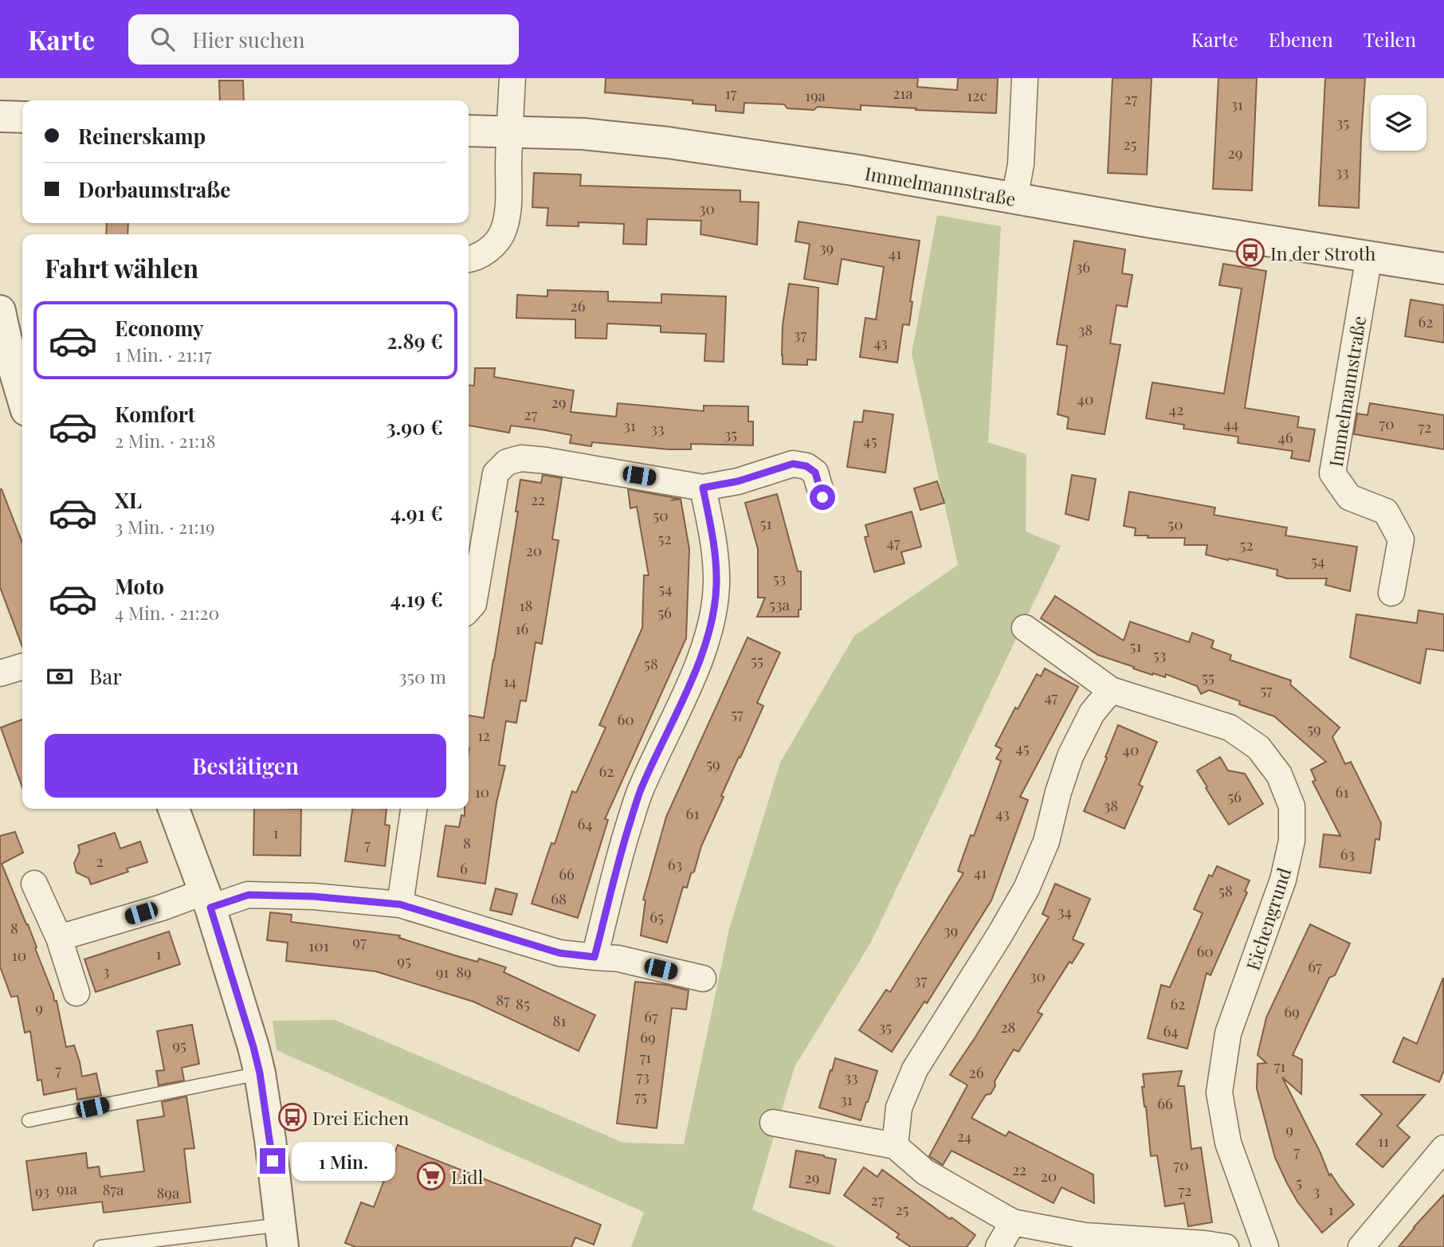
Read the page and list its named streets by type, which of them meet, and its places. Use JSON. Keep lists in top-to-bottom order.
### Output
{
  "streets": {
    "street": ["Immelmannstraße", "Eichengrund"]
  },
  "places": {
    "bus stop": ["In der Stroth", "Drei Eichen"],
    "supermarket": ["Lidl"]
  },
  "house_numbers": [
    "17",
    "21a",
    "19a",
    "12c",
    "27",
    "31",
    "35",
    "25",
    "29",
    "33",
    "30",
    "39",
    "41",
    "36",
    "26",
    "62",
    "38",
    "37",
    "43",
    "40",
    "29",
    "42",
    "27",
    "44",
    "70",
    "31",
    "72",
    "33",
    "35",
    "46",
    "45",
    "22",
    "50",
    "51",
    "50",
    "52",
    "47",
    "52",
    "20",
    "54",
    "53",
    "54",
    "53a",
    "18",
    "56",
    "16",
    "51",
    "53",
    "55",
    "58",
    "55",
    "14",
    "57",
    "47",
    "57",
    "60",
    "59",
    "12",
    "45",
    "40",
    "59",
    "62",
    "10",
    "61",
    "56",
    "38",
    "61",
    "43",
    "64",
    "1",
    "8",
    "7",
    "63",
    "2",
    "63",
    "6",
    "41",
    "66",
    "58",
    "68",
    "34",
    "65",
    "8",
    "39",
    "97",
    "101",
    "60",
    "1",
    "10",
    "95",
    "67",
    "3",
    "91",
    "89",
    "30",
    "37",
    "87",
    "85",
    "62",
    "9",
    "69",
    "67",
    "81",
    "35",
    "28",
    "64",
    "69",
    "95",
    "71",
    "71",
    "7",
    "26",
    "73",
    "33",
    "75",
    "31",
    "66",
    "9",
    "24",
    "11",
    "7",
    "70",
    "22",
    "20",
    "29",
    "5",
    "91a",
    "87a",
    "72",
    "93",
    "3",
    "89a",
    "27",
    "25",
    "1"
  ],
  "page": {
    "header": "Karte",
    "search": "Hier suchen",
    "nav": ["Karte", "Ebenen", "Teilen"],
    "banner": ["Reinerskamp", "Dorbaumstraße"],
    "heading": "Fahrt wählen",
    "list": [
      {
        "name": "Economy",
        "note": "1 Min. · 21:17",
        "value": "2.89 €"
      },
      {
        "name": "Komfort",
        "note": "2 Min. · 21:18",
        "value": "3.90 €"
      },
      {
        "name": "XL",
        "note": "3 Min. · 21:19",
        "value": "4.91 €"
      },
      {
        "name": "Moto",
        "note": "4 Min. · 21:20",
        "value": "4.19 €"
      }
    ],
    "pay": ["Bar", "350 m"],
    "buttons": "Bestätigen",
    "bubble": "1 Min."
  }
}
